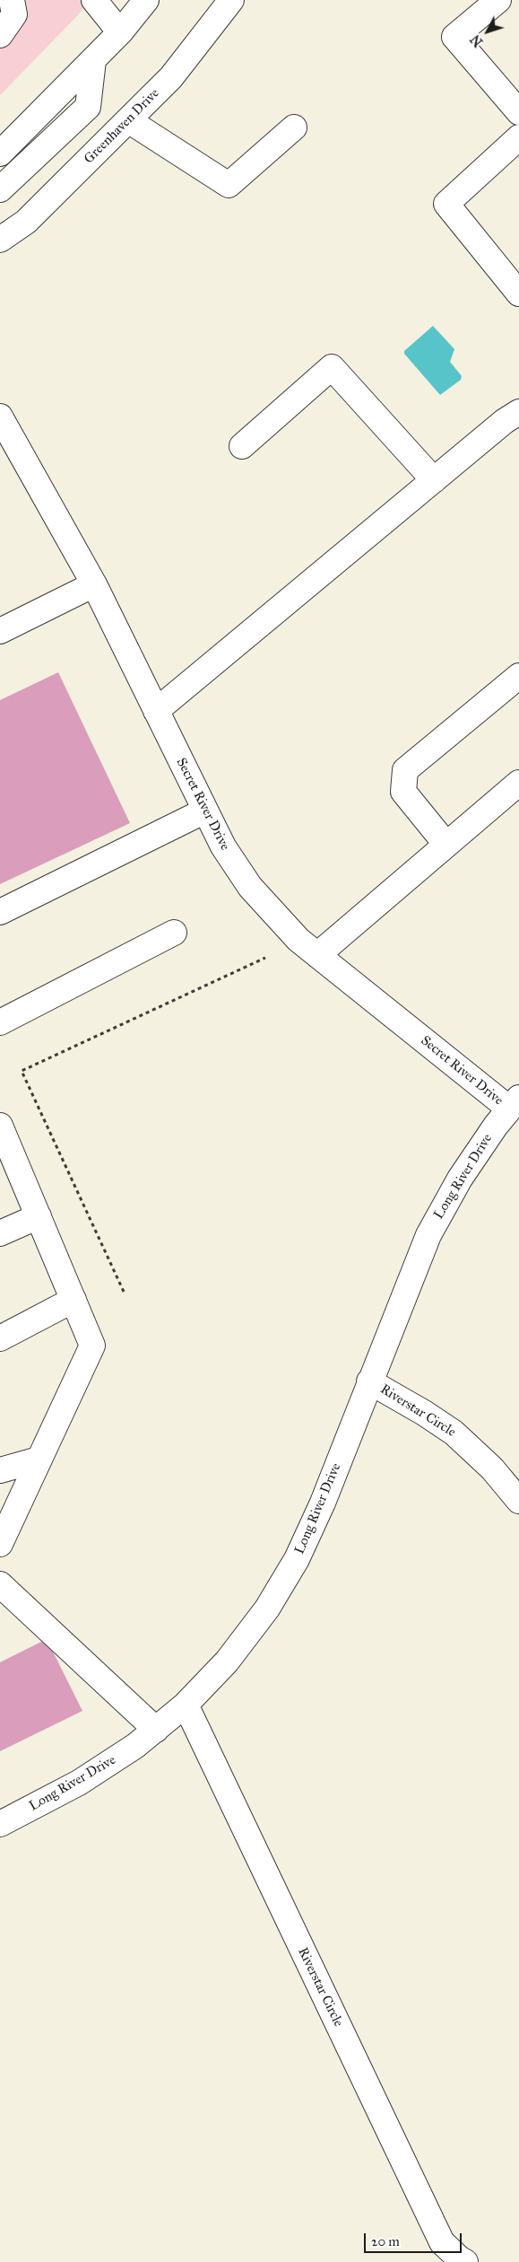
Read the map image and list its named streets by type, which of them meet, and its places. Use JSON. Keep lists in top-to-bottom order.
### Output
{
  "streets": {
    "street": [
      "Greenhaven Drive",
      "Secret River Drive",
      "Long River Drive",
      "Riverstar Circle"
    ]
  },
  "crossings": [
    ["Secret River Drive", "Long River Drive"],
    ["Long River Drive", "Riverstar Circle"]
  ],
  "scale_bar": "20 m",
  "north": "bottom left"
}
